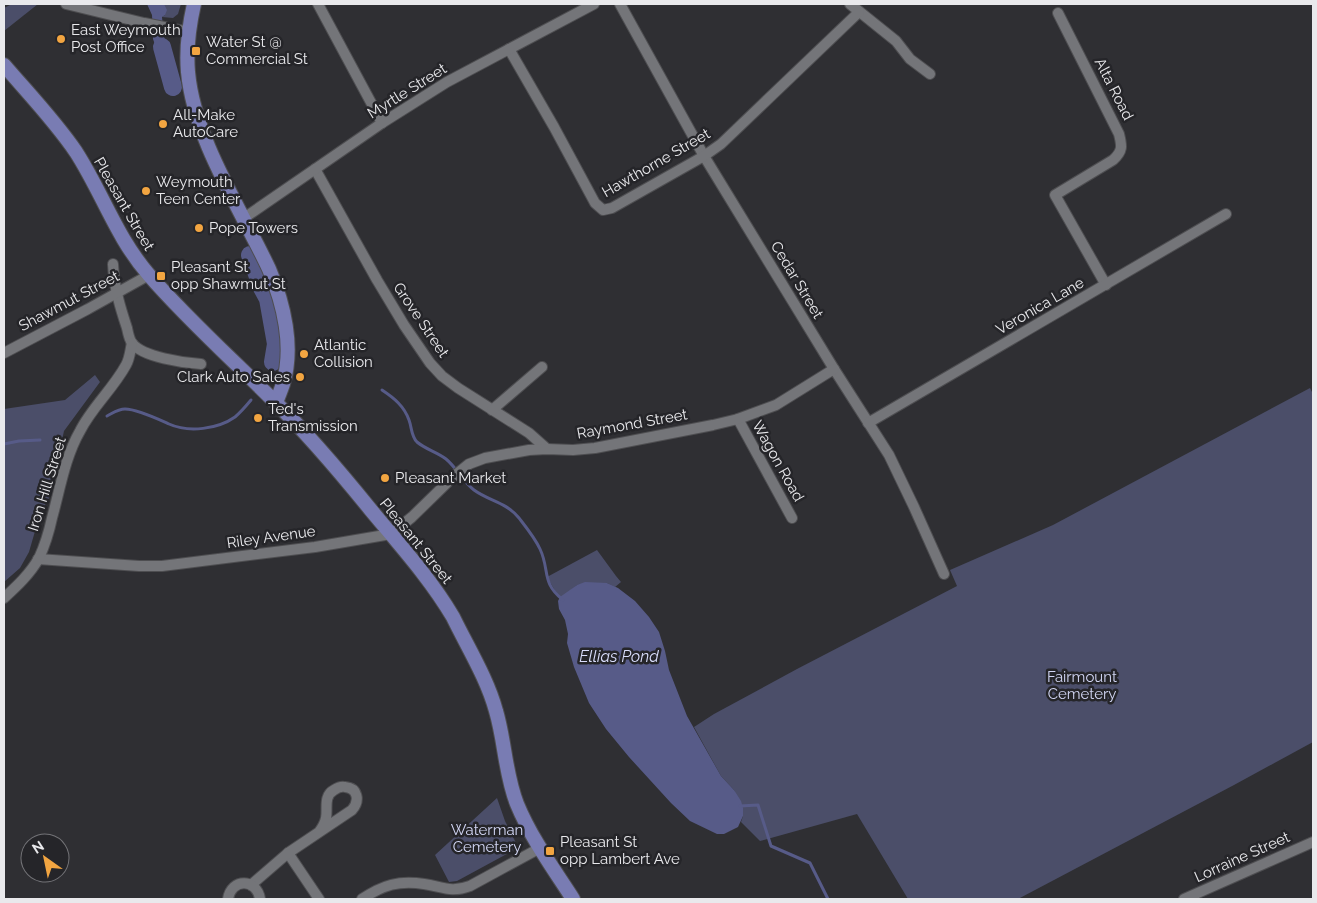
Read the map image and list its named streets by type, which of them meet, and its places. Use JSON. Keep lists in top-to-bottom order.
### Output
{
  "streets": {
    "main road": ["Pleasant Street"],
    "street": [
      "Alta Road",
      "Myrtle Street",
      "Hawthorne Street",
      "Cedar Street",
      "Shawmut Street",
      "Veronica Lane",
      "Grove Street",
      "Raymond Street",
      "Wagon Road",
      "Iron Hill Street",
      "Riley Avenue",
      "Lorraine Street"
    ]
  },
  "crossings": [
    ["Alta Road", "Veronica Lane"],
    ["Myrtle Street", "Hawthorne Street"],
    ["Myrtle Street", "Grove Street"],
    ["Hawthorne Street", "Cedar Street"],
    ["Pleasant Street", "Shawmut Street"],
    ["Pleasant Street", "Raymond Street"],
    ["Pleasant Street", "Riley Avenue"],
    ["Cedar Street", "Veronica Lane"],
    ["Cedar Street", "Raymond Street"],
    ["Grove Street", "Raymond Street"],
    ["Raymond Street", "Wagon Road"],
    ["Raymond Street", "Riley Avenue"],
    ["Iron Hill Street", "Riley Avenue"]
  ],
  "water": ["Ellias Pond"],
  "parks": ["Fairmount Cemetery", "Waterman Cemetery"],
  "places": {
    "other": [
      "East Weymouth Post Office",
      "All-Make AutoCare",
      "Weymouth Teen Center",
      "Pope Towers",
      "Atlantic Collision",
      "Clark Auto Sales",
      "Ted's Transmission",
      "Pleasant Market"
    ],
    "transit": ["Water St @ Commercial St", "Pleasant St opp Shawmut St", "Pleasant St opp Lambert Ave"]
  },
  "north": "top left"
}
